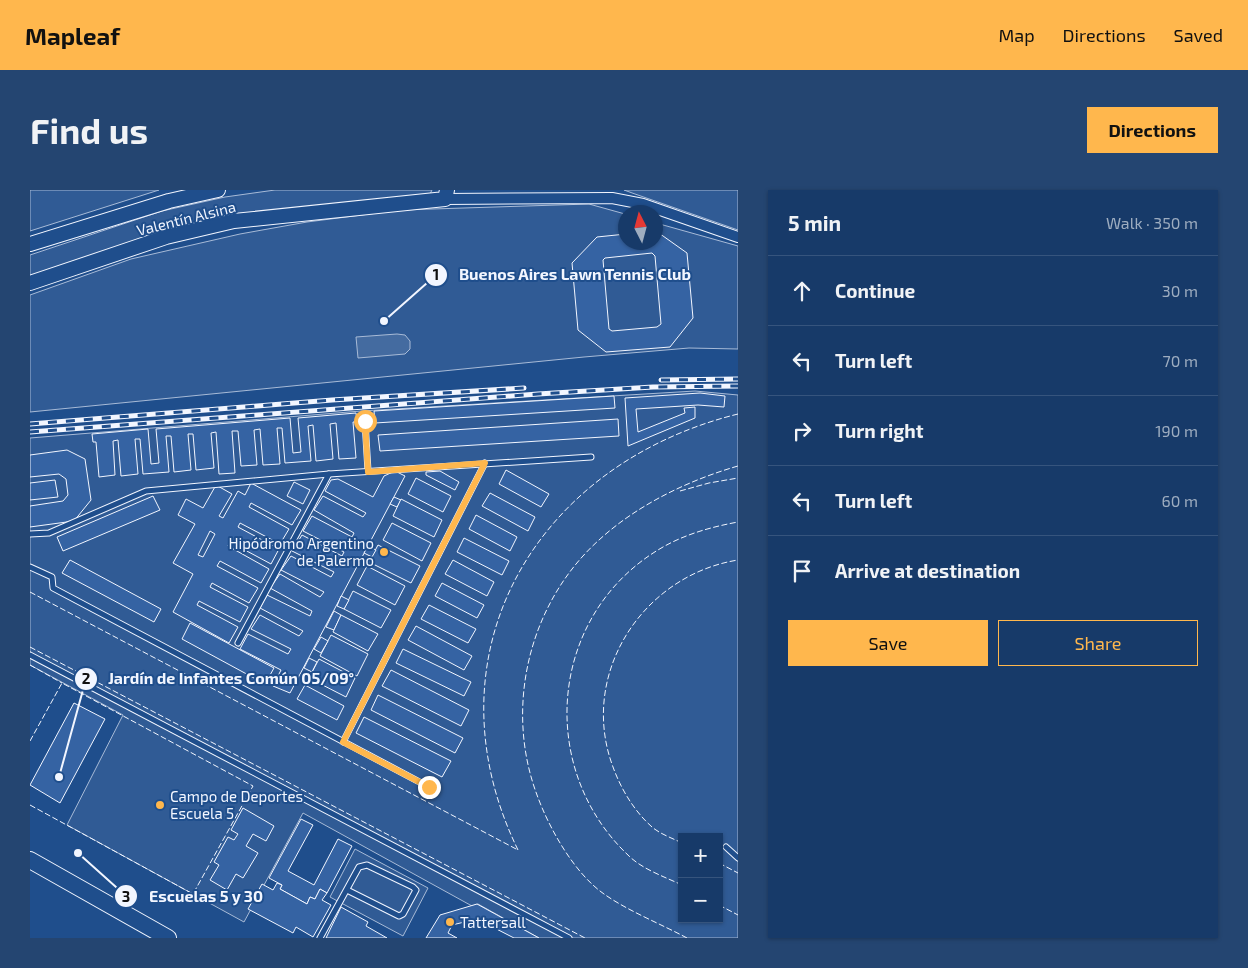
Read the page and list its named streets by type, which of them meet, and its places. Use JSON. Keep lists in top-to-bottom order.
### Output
{
  "streets": {
    "main road": ["Valentín Alsina"]
  },
  "places": [
    "Buenos Aires Lawn Tennis Club",
    "Hipódromo Argentino de Palermo",
    "Jardín de Infantes Común 05/09°",
    "Campo de Deportes Escuela 5",
    "Escuelas 5 y 30",
    "Tattersall"
  ],
  "north": "top",
  "page": {
    "header": "Mapleaf",
    "nav": ["Map", "Directions", "Saved"],
    "buttons": [
      "Directions",
      ["Save", "Share"]
    ],
    "title": "Find us",
    "heading": ["5 min", "Walk · 350 m"],
    "list": [
      ["Continue", "30 m"],
      ["Turn left", "70 m"],
      ["Turn right", "190 m"],
      ["Turn left", "60 m"],
      "Arrive at destination"
    ],
    "map_buttons": ["+", "−"]
  }
}
